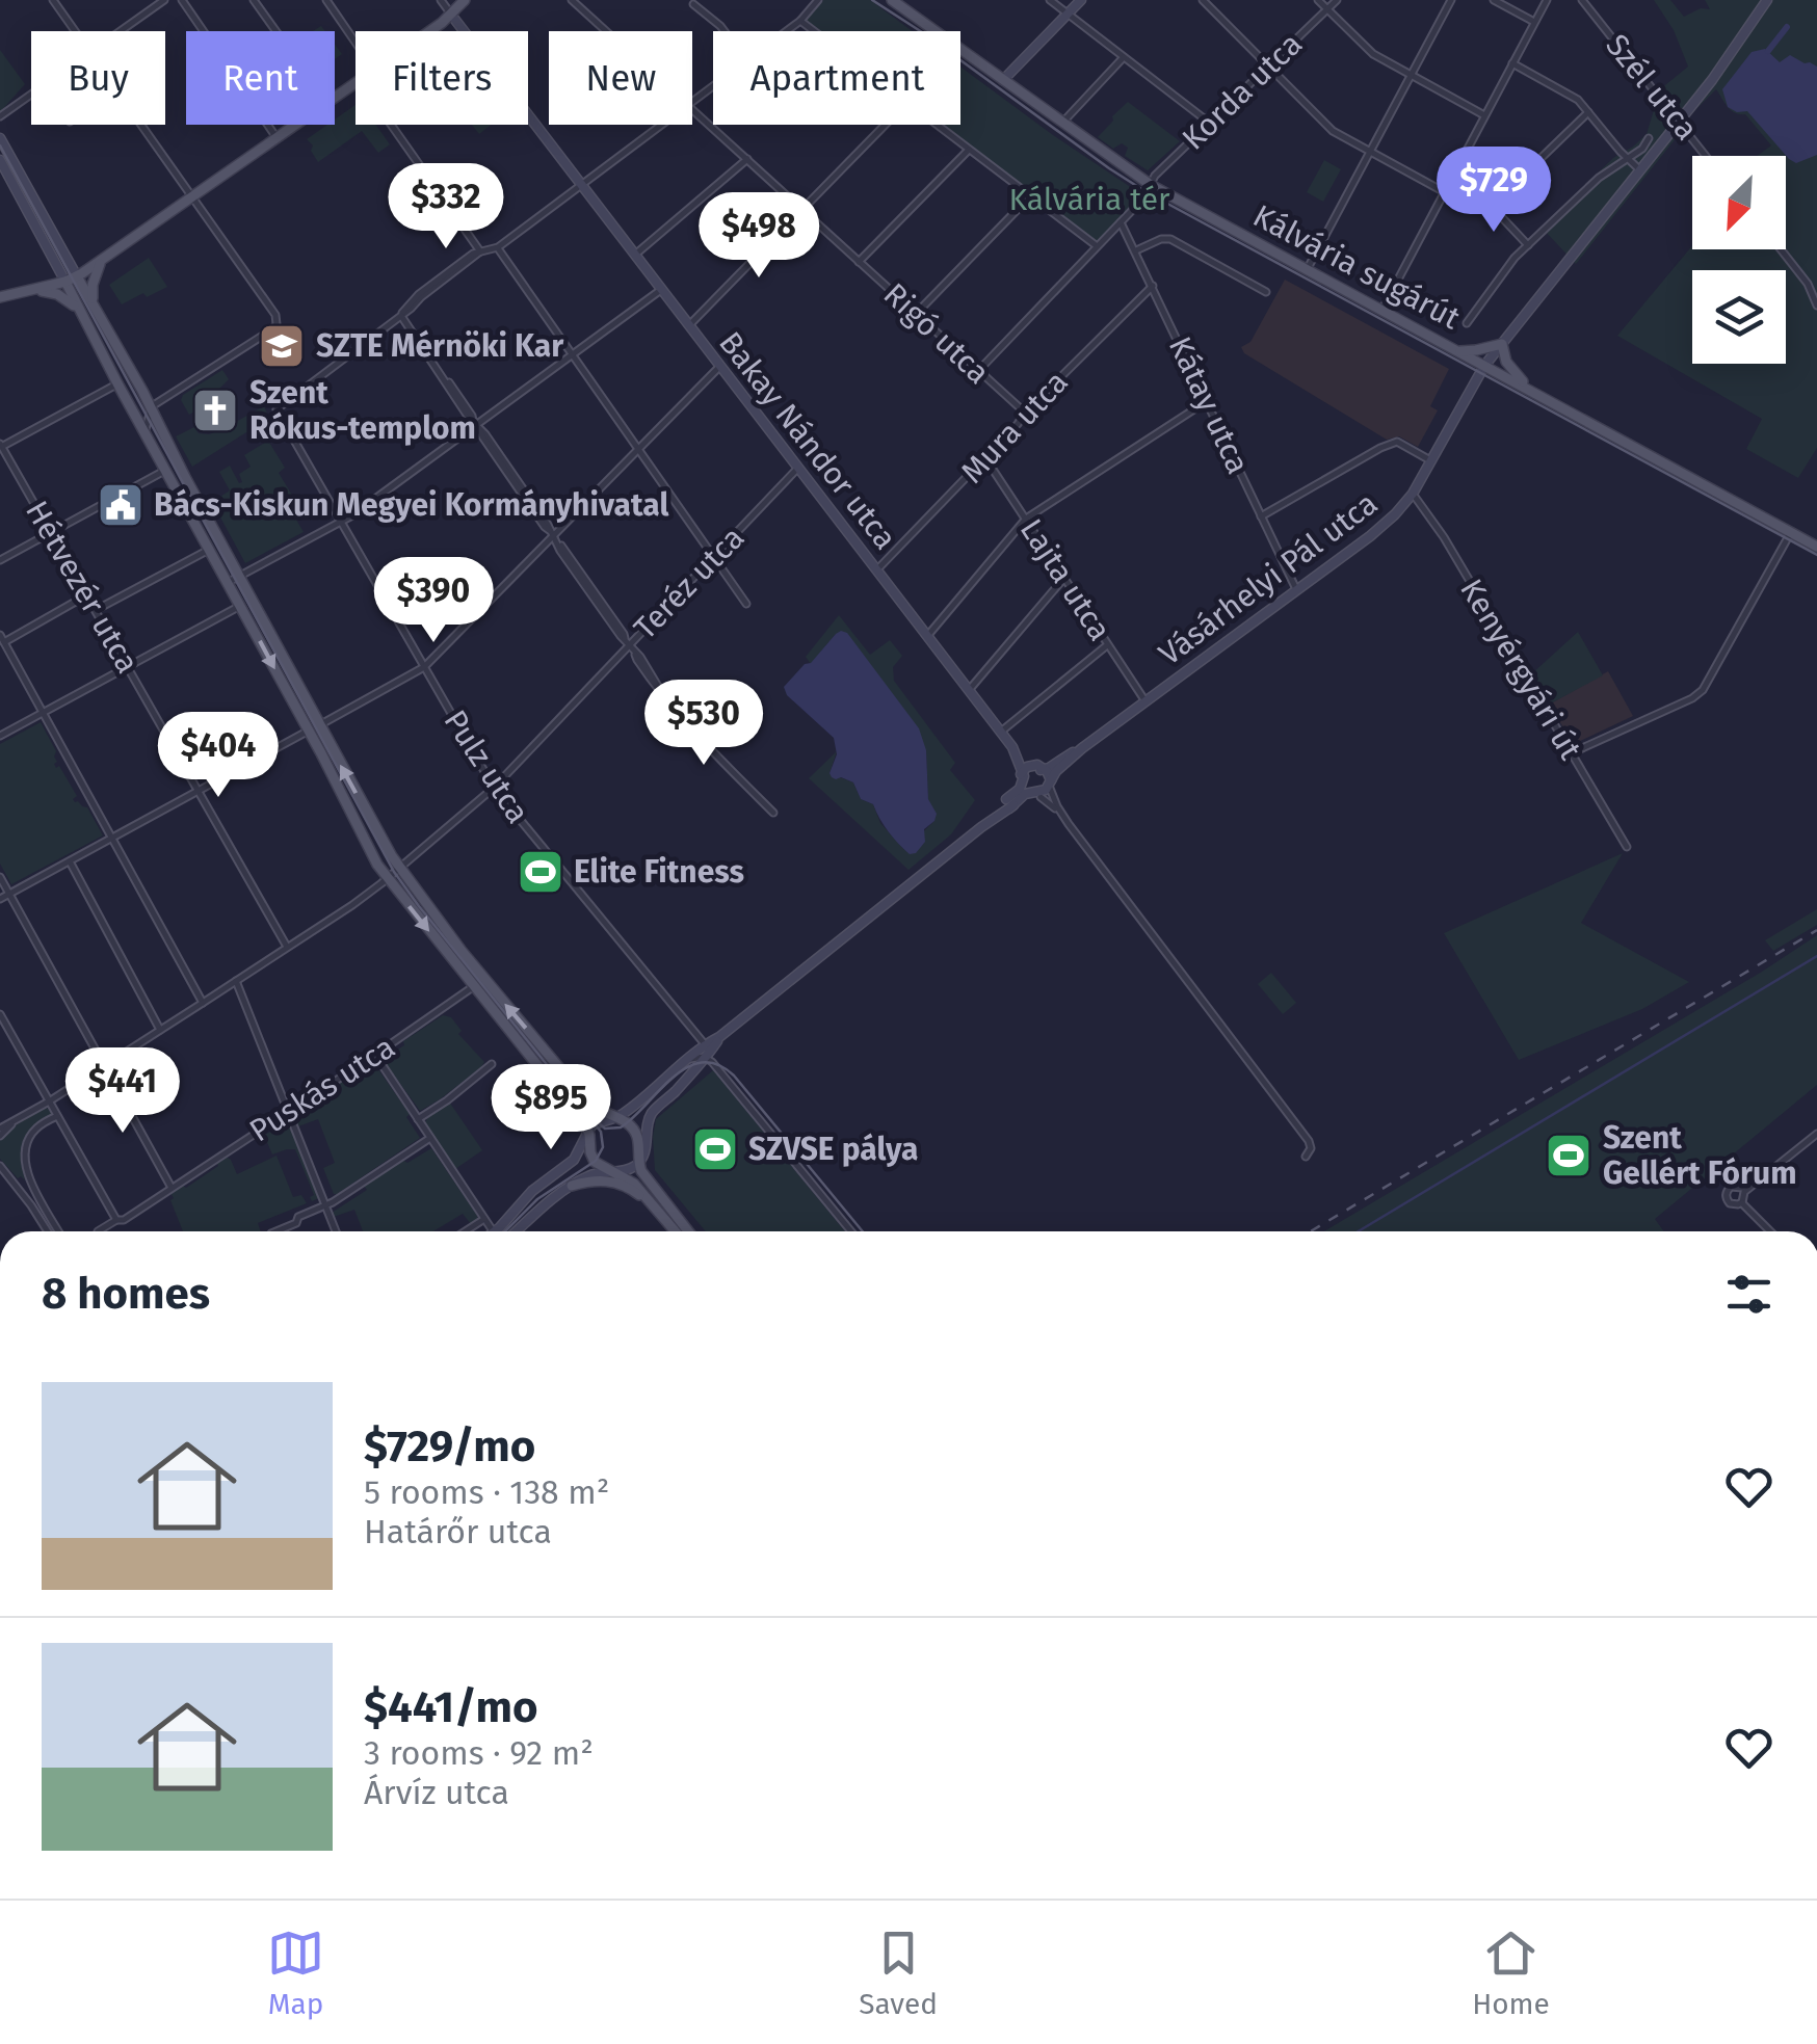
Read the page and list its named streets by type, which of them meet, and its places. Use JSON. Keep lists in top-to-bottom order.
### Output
{
  "streets": {
    "main road": ["Kálvária sugárút", "Bakay Nándor utca", "Vásárhelyi Pál utca"],
    "street": [
      "Szél utca",
      "Korda utca",
      "Rigó utca",
      "Kátay utca",
      "Mura utca",
      "Lajta utca",
      "Teréz utca",
      "Hétvezér utca",
      "Kenyérgyári út",
      "Pulz utca",
      "Puskás utca"
    ]
  },
  "crossings": [
    ["Szél utca", "Vásárhelyi Pál utca"],
    ["Korda utca", "Kálvária sugárút"],
    ["Korda utca", "Rigó utca"],
    ["Korda utca", "Kátay utca"],
    ["Kálvária sugárút", "Kátay utca"],
    ["Kálvária sugárút", "Vásárhelyi Pál utca"],
    ["Rigó utca", "Mura utca"],
    ["Kátay utca", "Mura utca"],
    ["Kátay utca", "Vásárhelyi Pál utca"],
    ["Mura utca", "Bakay Nándor utca"],
    ["Mura utca", "Lajta utca"],
    ["Bakay Nándor utca", "Vásárhelyi Pál utca"],
    ["Bakay Nándor utca", "Teréz utca"],
    ["Vásárhelyi Pál utca", "Lajta utca"],
    ["Vásárhelyi Pál utca", "Kenyérgyári út"],
    ["Vásárhelyi Pál utca", "Pulz utca"],
    ["Teréz utca", "Hétvezér utca"],
    ["Teréz utca", "Pulz utca"]
  ],
  "parks": ["Kálvária tér"],
  "places": {
    "school or university": ["SZTE Mérnöki Kar"],
    "church": ["Szent Rókus-templom"],
    "public building": ["Bács-Kiskun Megyei Kormányhivatal"],
    "sports": ["Elite Fitness", "SZVSE pálya", "Szent Gellért Fórum"]
  },
  "north": "bottom left",
  "page": {
    "chip": [
      "Buy",
      "Rent",
      "Filters",
      "New",
      "Apartment"
    ],
    "price": [
      "$729",
      "$332",
      "$498",
      "$390",
      "$530",
      "$404",
      "$441",
      "$895"
    ],
    "heading": "8 homes",
    "list": [
      {
        "name": "$729/mo",
        "note": "5 rooms · 138 m² · Határőr utca"
      },
      {
        "name": "$441/mo",
        "note": "3 rooms · 92 m² · Árvíz utca"
      }
    ],
    "tabs": ["Map", "Saved", "Home"]
  }
}
